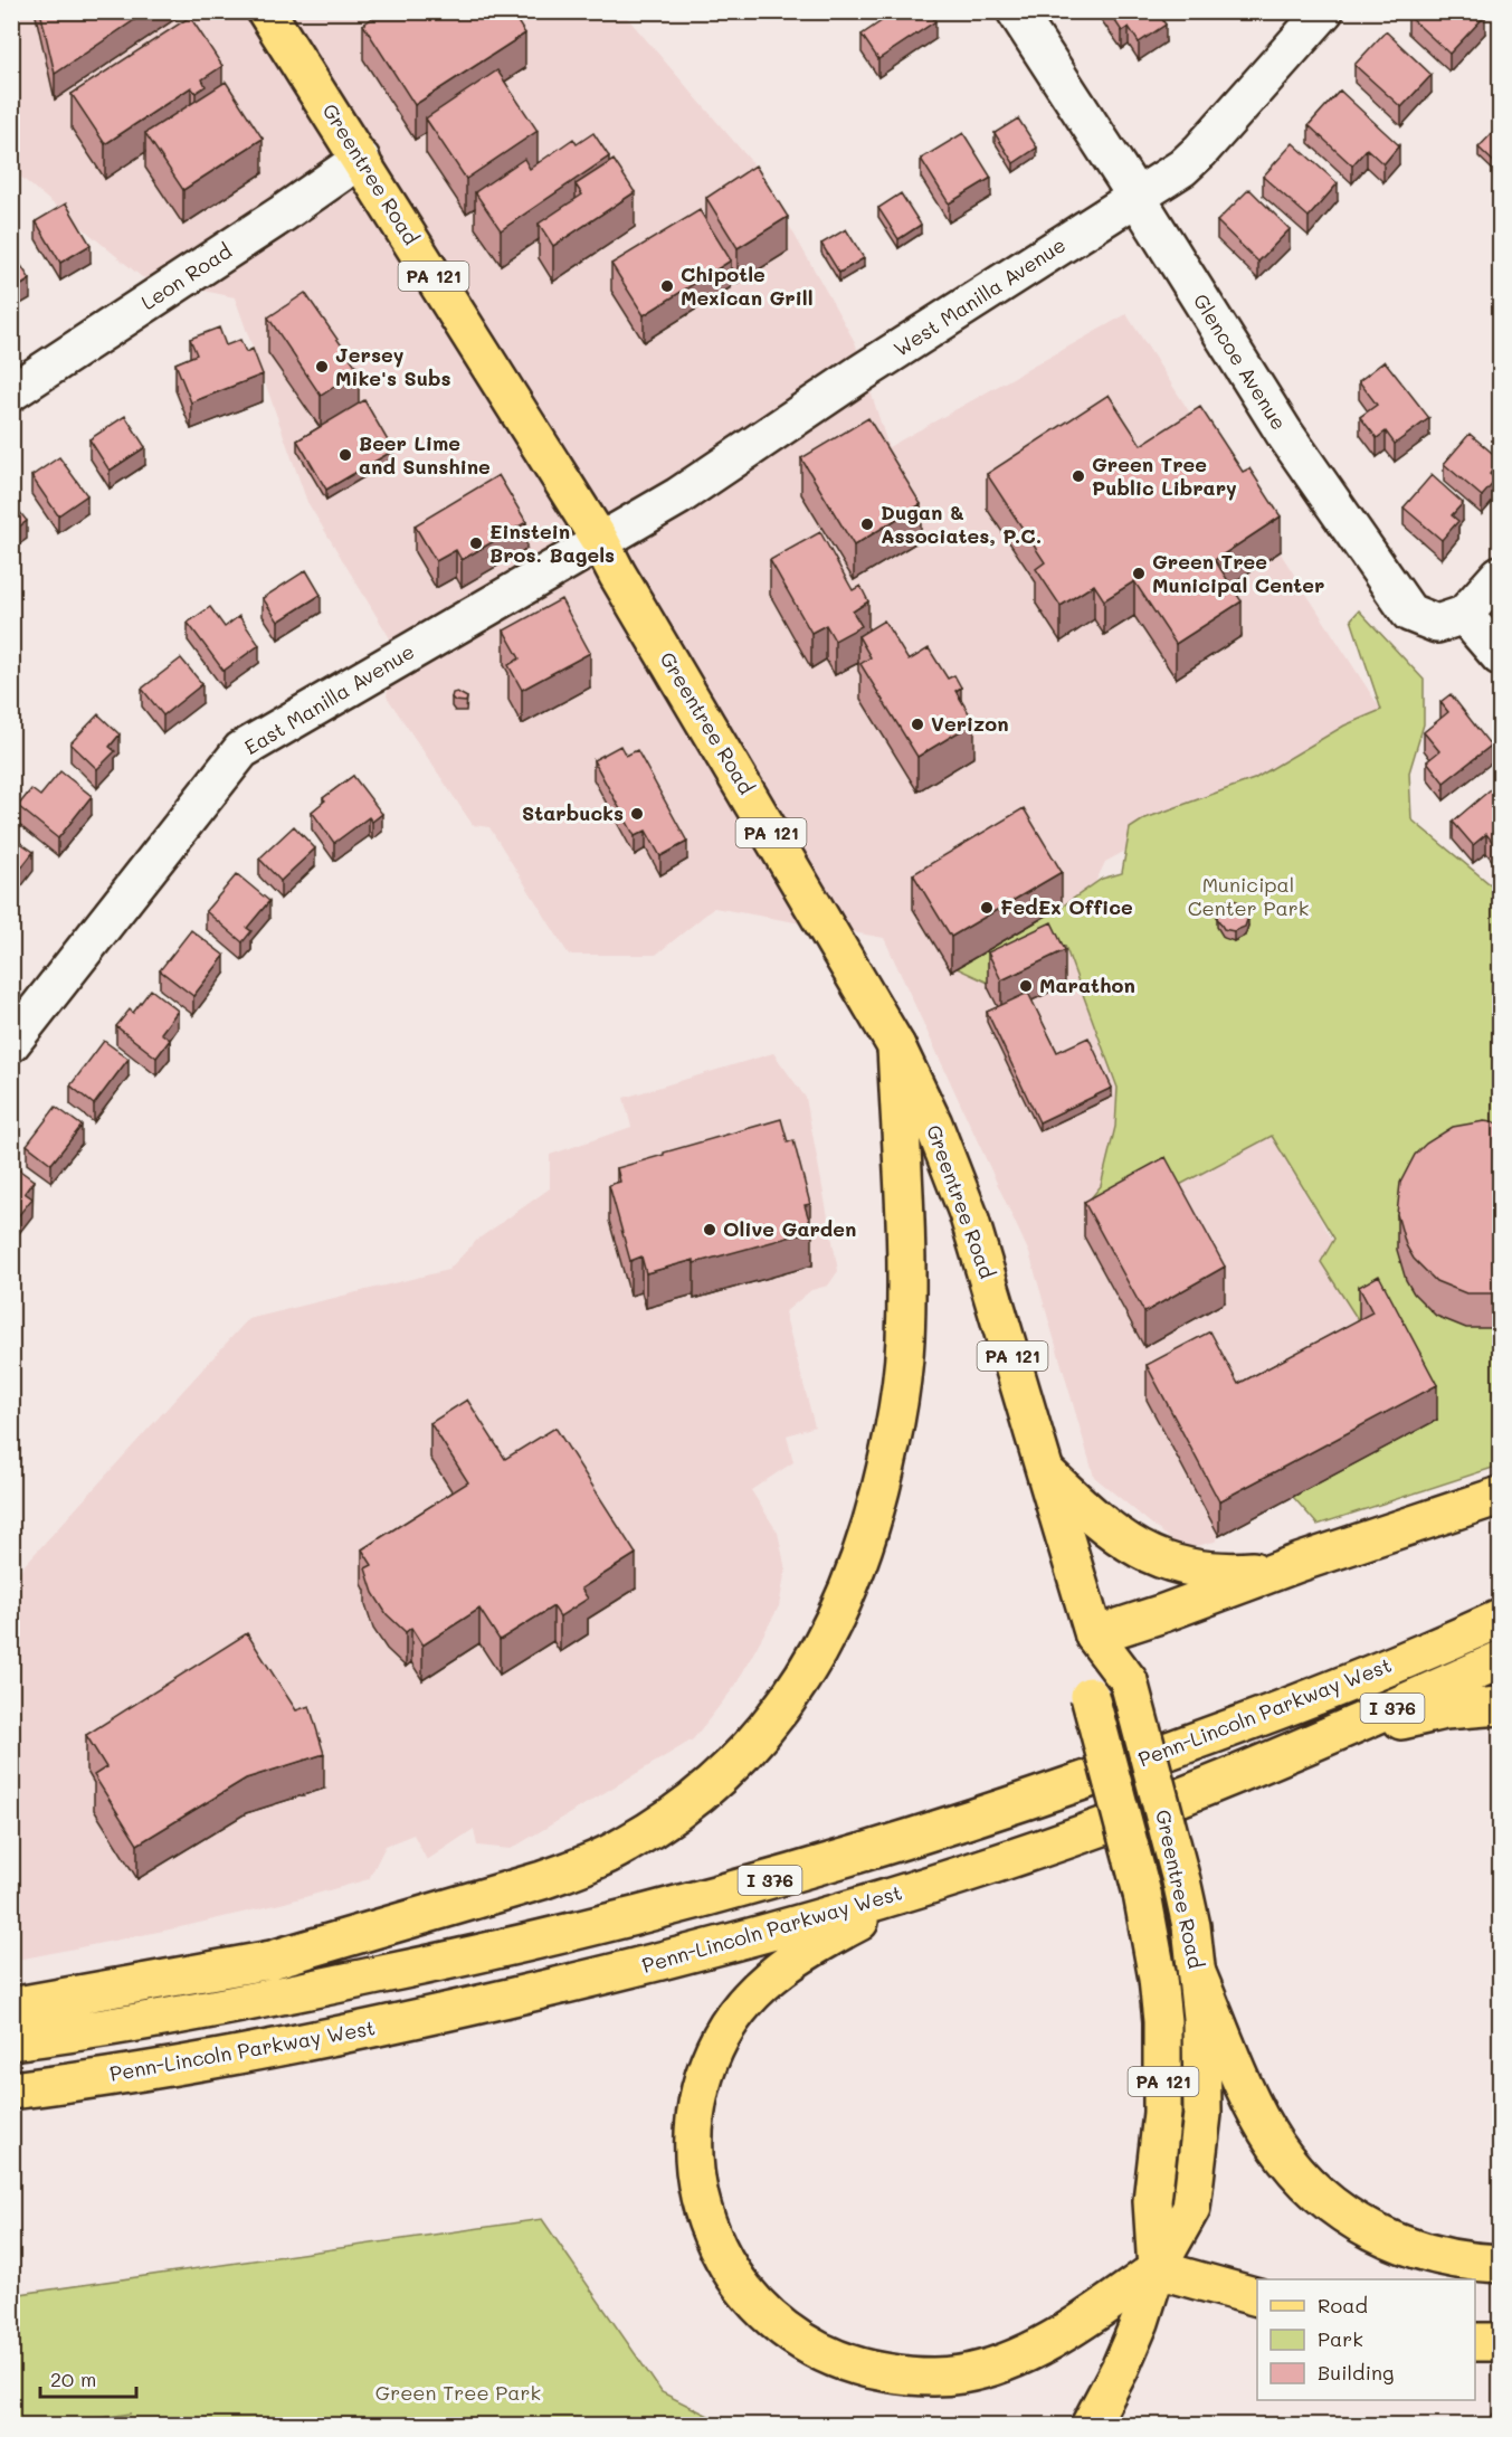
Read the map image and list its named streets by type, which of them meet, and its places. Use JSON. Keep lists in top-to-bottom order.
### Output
{
  "streets": {
    "main road": [
      "Greentree Road",
      "PA 121",
      "I 376",
      "Penn-Lincoln Parkway West"
    ],
    "street": [
      "Leon Road",
      "West Manilla Avenue",
      "Glencoe Avenue",
      "East Manilla Avenue"
    ]
  },
  "crossings": [
    ["Greentree Road", "Leon Road"],
    ["Greentree Road", "West Manilla Avenue"],
    ["Greentree Road", "East Manilla Avenue"],
    ["West Manilla Avenue", "Glencoe Avenue"],
    ["West Manilla Avenue", "East Manilla Avenue"]
  ],
  "parks": ["Municipal Center Park", "Green Tree Park"],
  "places": [
    "Chipotle Mexican Grill",
    "Jersey Mike's Subs",
    "Beer Lime and Sunshine",
    "Green Tree Public Library",
    "Dugan & Associates, P.C.",
    "Einstein Bros. Bagels",
    "Green Tree Municipal Center",
    "Verizon",
    "Starbucks",
    "FedEx Office",
    "Marathon",
    "Olive Garden"
  ],
  "legend": ["Road", "Park", "Building"],
  "scale_bar": "20 m"
}
